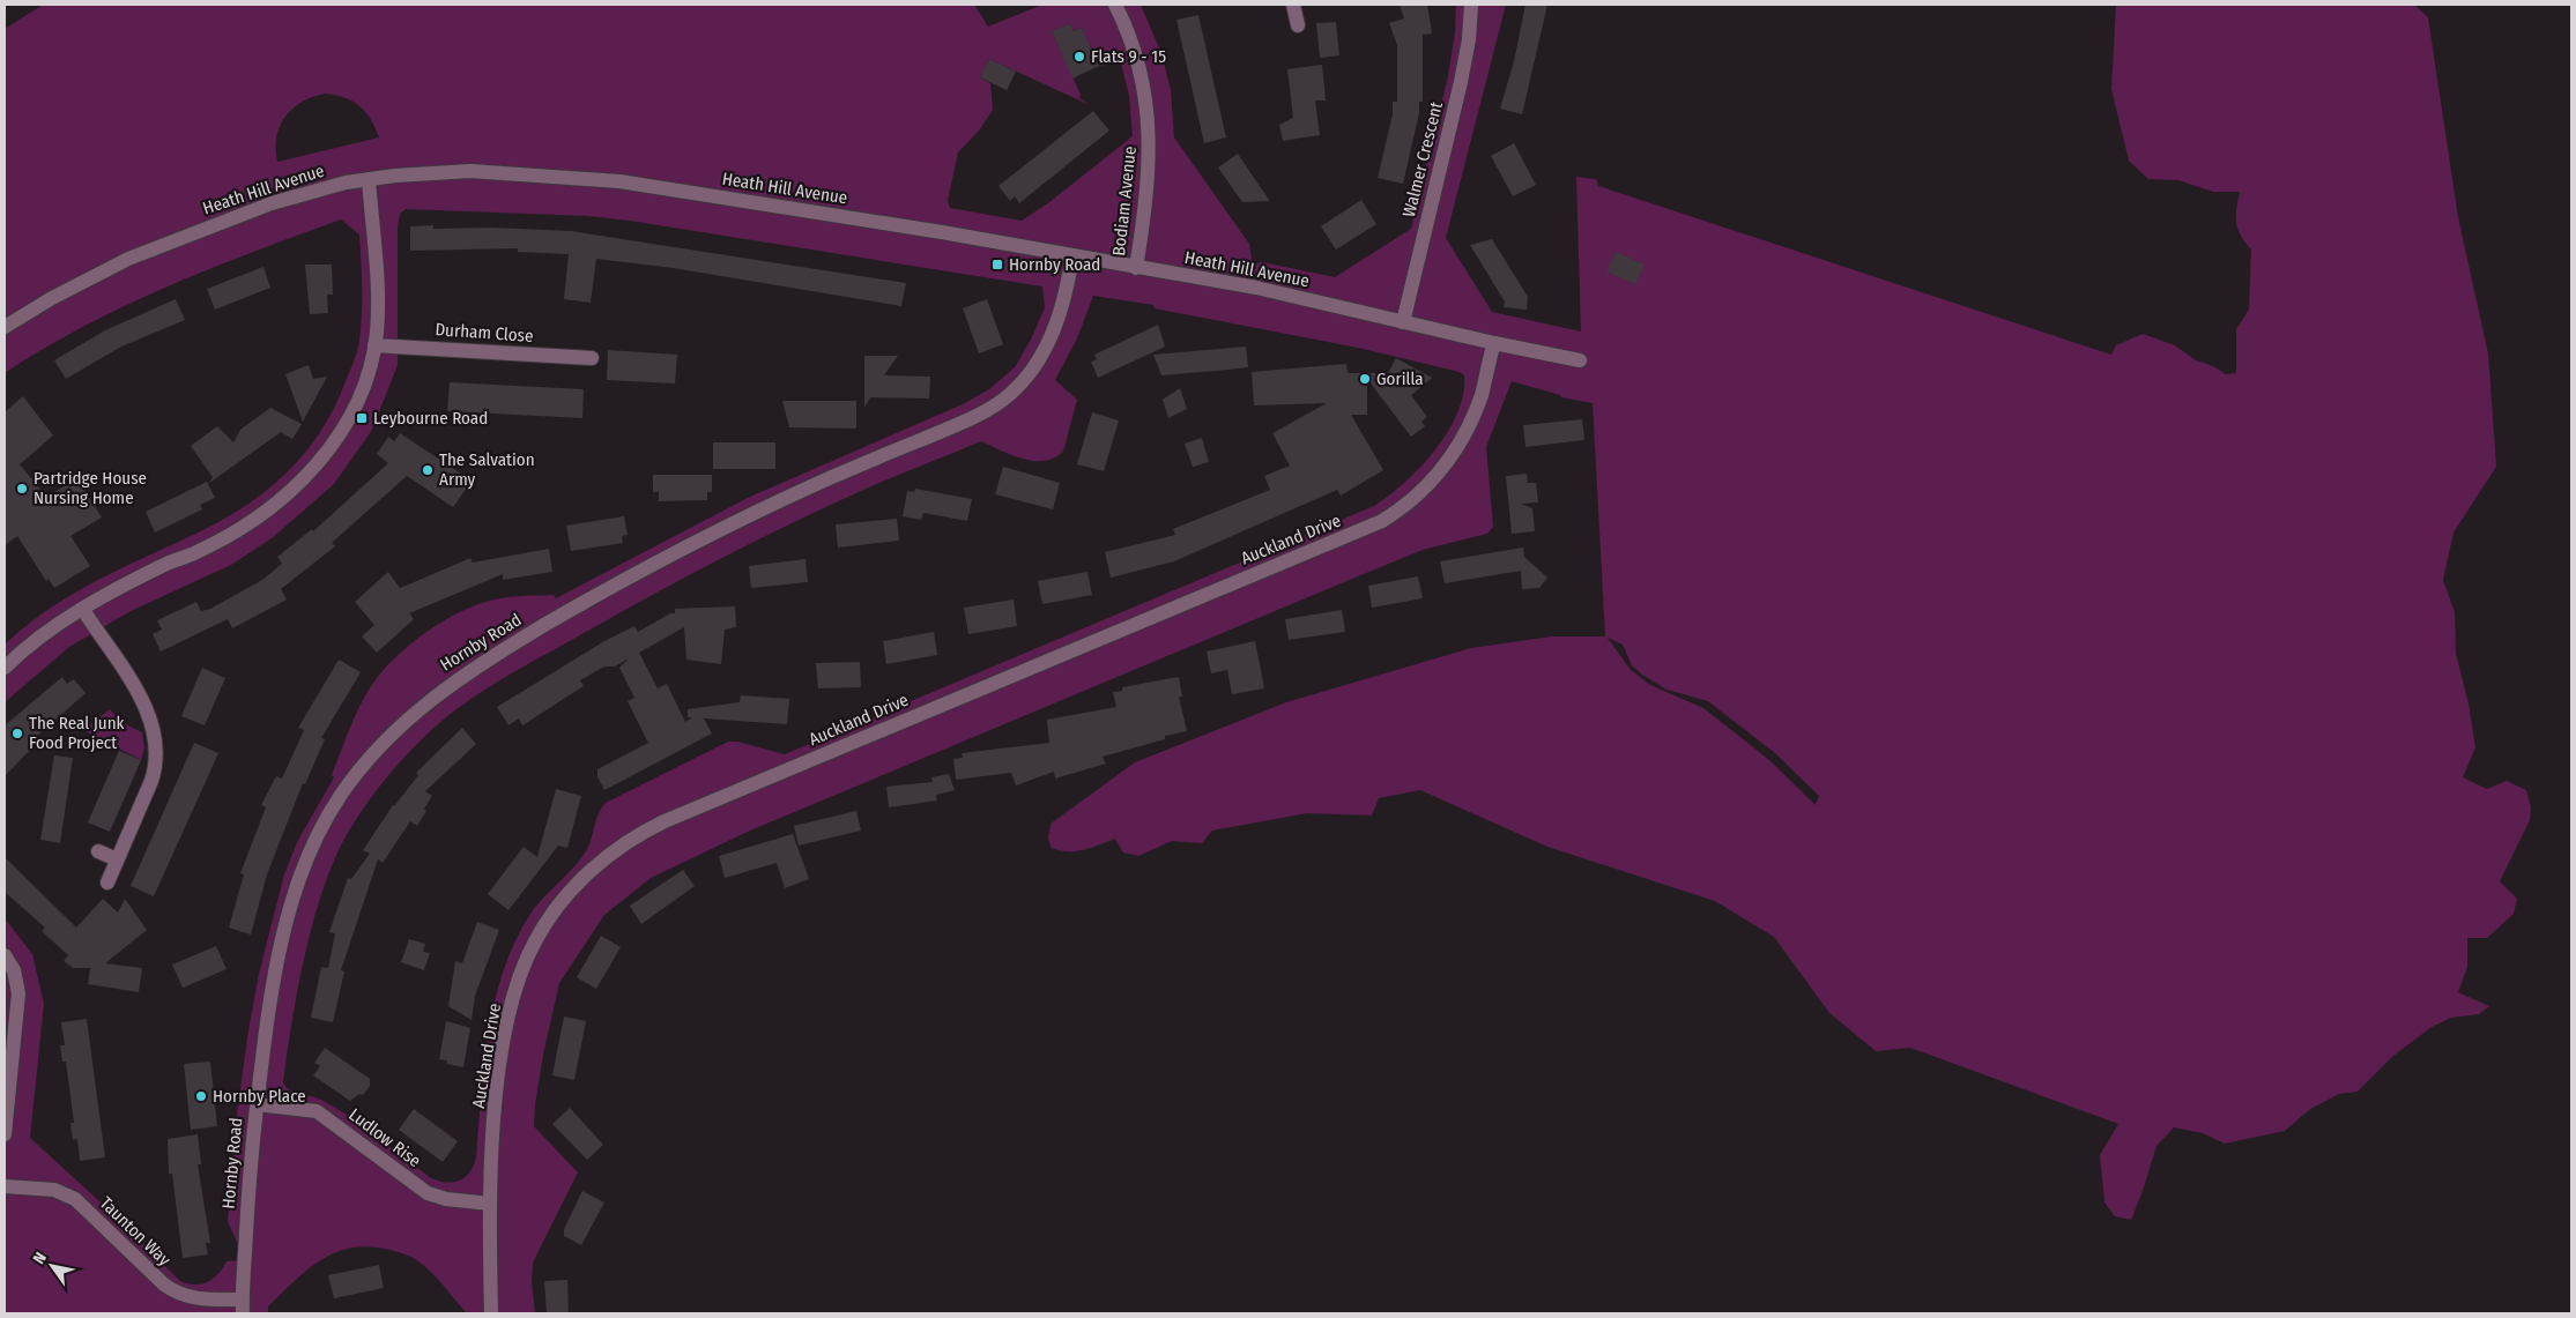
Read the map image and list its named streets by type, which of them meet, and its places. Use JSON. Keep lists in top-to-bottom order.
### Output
{
  "streets": {
    "street": [
      "Walmer Crescent",
      "Heath Hill Avenue",
      "Bodiam Avenue",
      "Durham Close",
      "Auckland Drive",
      "Hornby Road",
      "Ludlow Rise",
      "Taunton Way"
    ]
  },
  "crossings": [
    ["Walmer Crescent", "Heath Hill Avenue"],
    ["Heath Hill Avenue", "Bodiam Avenue"],
    ["Heath Hill Avenue", "Auckland Drive"],
    ["Heath Hill Avenue", "Hornby Road"],
    ["Auckland Drive", "Ludlow Rise"],
    ["Hornby Road", "Ludlow Rise"],
    ["Hornby Road", "Taunton Way"]
  ],
  "places": {
    "other": [
      "Flats 9 - 15",
      "Gorilla",
      "The Salvation Army",
      "Partridge House Nursing Home",
      "The Real Junk Food Project",
      "Hornby Place"
    ],
    "transit": ["Hornby Road", "Leybourne Road"]
  },
  "north": "top left"
}
